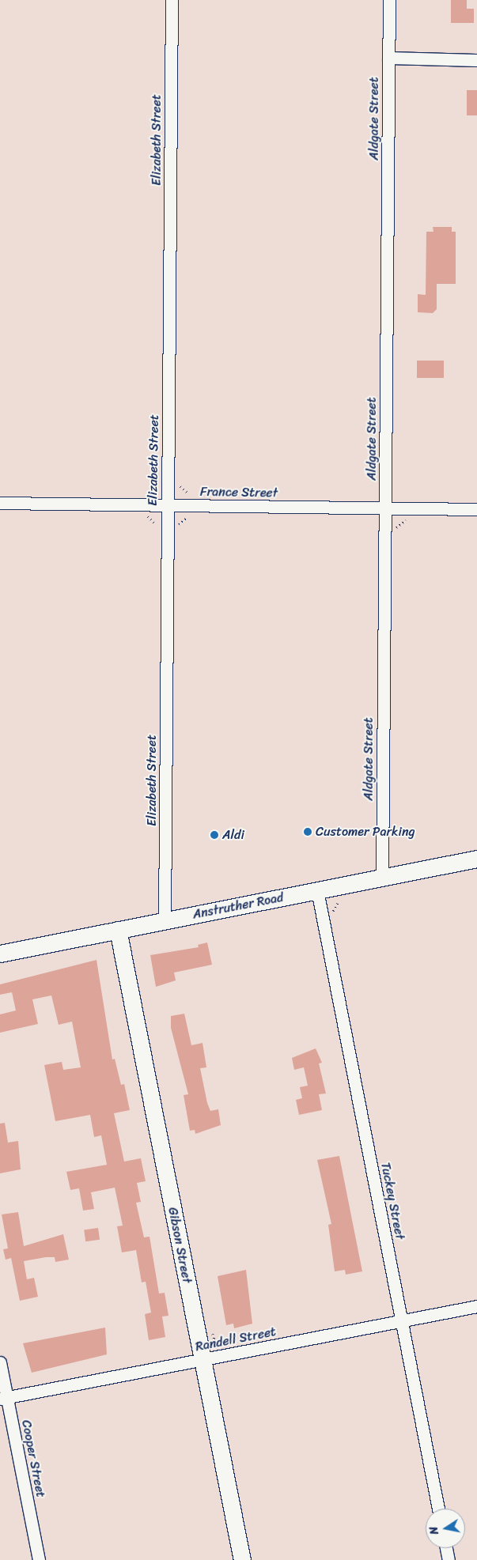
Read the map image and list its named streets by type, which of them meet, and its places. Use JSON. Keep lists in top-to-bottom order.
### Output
{
  "streets": {
    "street": [
      "Aldgate Street",
      "Elizabeth Street",
      "France Street",
      "Anstruther Road",
      "Tuckey Street",
      "Gibson Street",
      "Randell Street",
      "Cooper Street"
    ]
  },
  "crossings": [
    ["Aldgate Street", "France Street"],
    ["Aldgate Street", "Anstruther Road"],
    ["Elizabeth Street", "France Street"],
    ["Elizabeth Street", "Anstruther Road"],
    ["Anstruther Road", "Tuckey Street"],
    ["Anstruther Road", "Gibson Street"],
    ["Tuckey Street", "Randell Street"],
    ["Gibson Street", "Randell Street"],
    ["Randell Street", "Cooper Street"]
  ],
  "places": ["Customer Parking", "Aldi"],
  "north": "left"
}
